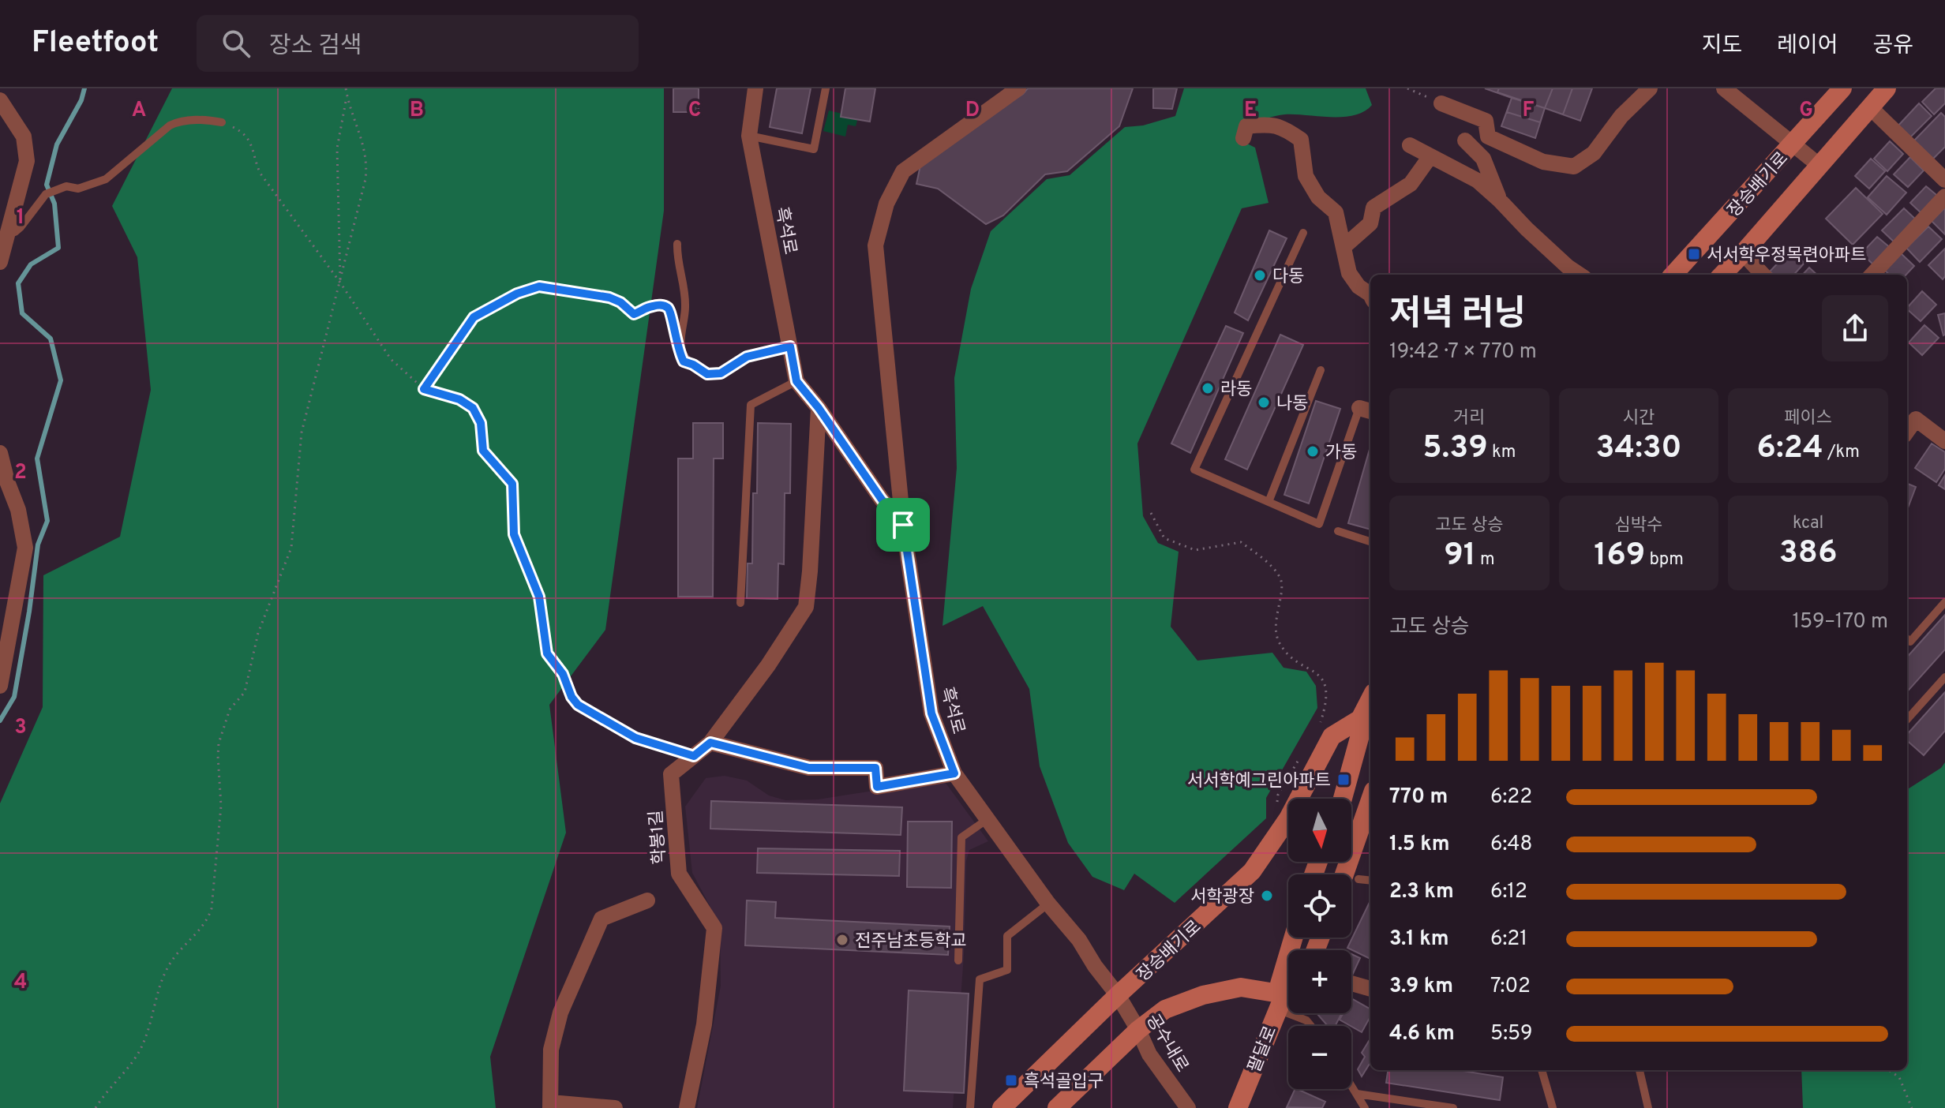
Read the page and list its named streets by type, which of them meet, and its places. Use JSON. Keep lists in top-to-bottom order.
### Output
{
  "streets": {
    "street": [
      "장승배기로",
      "흑석로",
      "학봉1길",
      "공수내로",
      "팔달로"
    ]
  },
  "crossings": [
    ["장승배기로", "흑석로"],
    ["장승배기로", "공수내로"],
    ["흑석로", "학봉1길"],
    ["흑석로", "공수내로"]
  ],
  "places": {
    "transit": ["서서학우정목련아파트", "서서학예그린아파트", "흑석골입구"],
    "other": [
      "다동",
      "라동",
      "나동",
      "가동",
      "서학광장",
      "전주남초등학교"
    ]
  },
  "north": "bottom",
  "page": {
    "header": "Fleetfoot",
    "search": "장소 검색",
    "nav": ["지도", "레이어", "공유"],
    "heading": ["저녁 러닝", "19:42 · 7 × 770 m"],
    "stats": [
      ["거리", "5.39 km"],
      ["시간", "34:30"],
      ["페이스", "6:24 /km"],
      ["고도 상승", "91 m"],
      ["심박수", "169 bpm"],
      ["kcal", "386"]
    ],
    "chart": ["고도 상승", "159–170 m"],
    "list": [
      {
        "name": "770 m",
        "note": "6:22"
      },
      {
        "name": "1.5 km",
        "note": "6:48"
      },
      {
        "name": "2.3 km",
        "note": "6:12"
      },
      {
        "name": "3.1 km",
        "note": "6:21"
      },
      {
        "name": "3.9 km",
        "note": "7:02"
      },
      {
        "name": "4.6 km",
        "note": "5:59"
      }
    ],
    "map_buttons": ["+", "−"]
  },
  "grid": {
    "columns": [
      "A",
      "B",
      "C",
      "D",
      "E",
      "F",
      "G"
    ],
    "rows": [
      "1",
      "2",
      "3",
      "4"
    ]
  }
}
